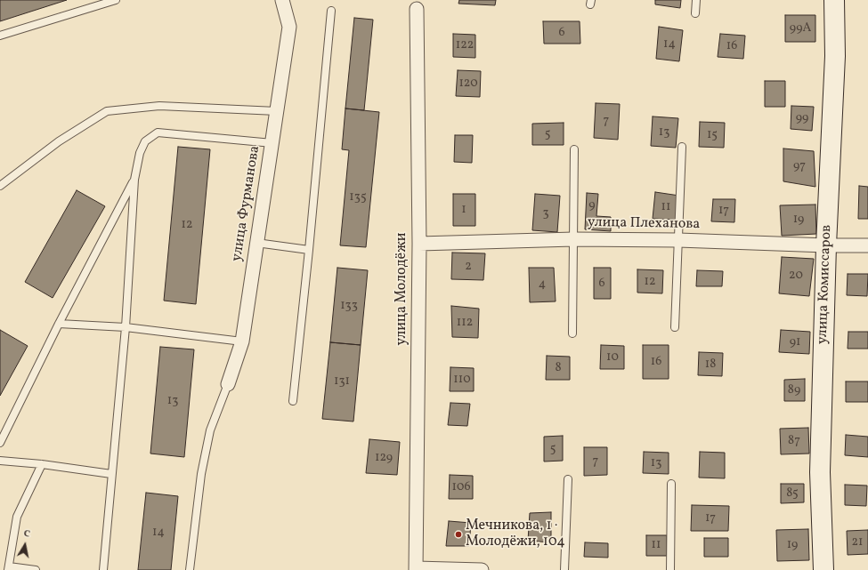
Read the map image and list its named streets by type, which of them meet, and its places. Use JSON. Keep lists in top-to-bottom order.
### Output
{
  "streets": {
    "main road": ["улица Комиссаров"],
    "street": ["улица Фурманова", "улица Плеханова", "улица Молодёжи"]
  },
  "crossings": [
    ["улица Плеханова", "улица Комиссаров"],
    ["улица Плеханова", "улица Молодёжи"]
  ],
  "places": ["Мечникова, 1 · Молодёжи, 104"],
  "house_numbers": [
    "99А",
    "6",
    "14",
    "122",
    "16",
    "120",
    "99",
    "7",
    "13",
    "5",
    "15",
    "97",
    "135",
    "9",
    "11",
    "1",
    "17",
    "3",
    "19",
    "12",
    "2",
    "20",
    "12",
    "6",
    "4",
    "133",
    "112",
    "91",
    "10",
    "16",
    "18",
    "8",
    "110",
    "131",
    "89",
    "13",
    "87",
    "5",
    "129",
    "7",
    "13",
    "106",
    "85",
    "17",
    "14",
    "21",
    "11",
    "19"
  ],
  "north": "top"
}
